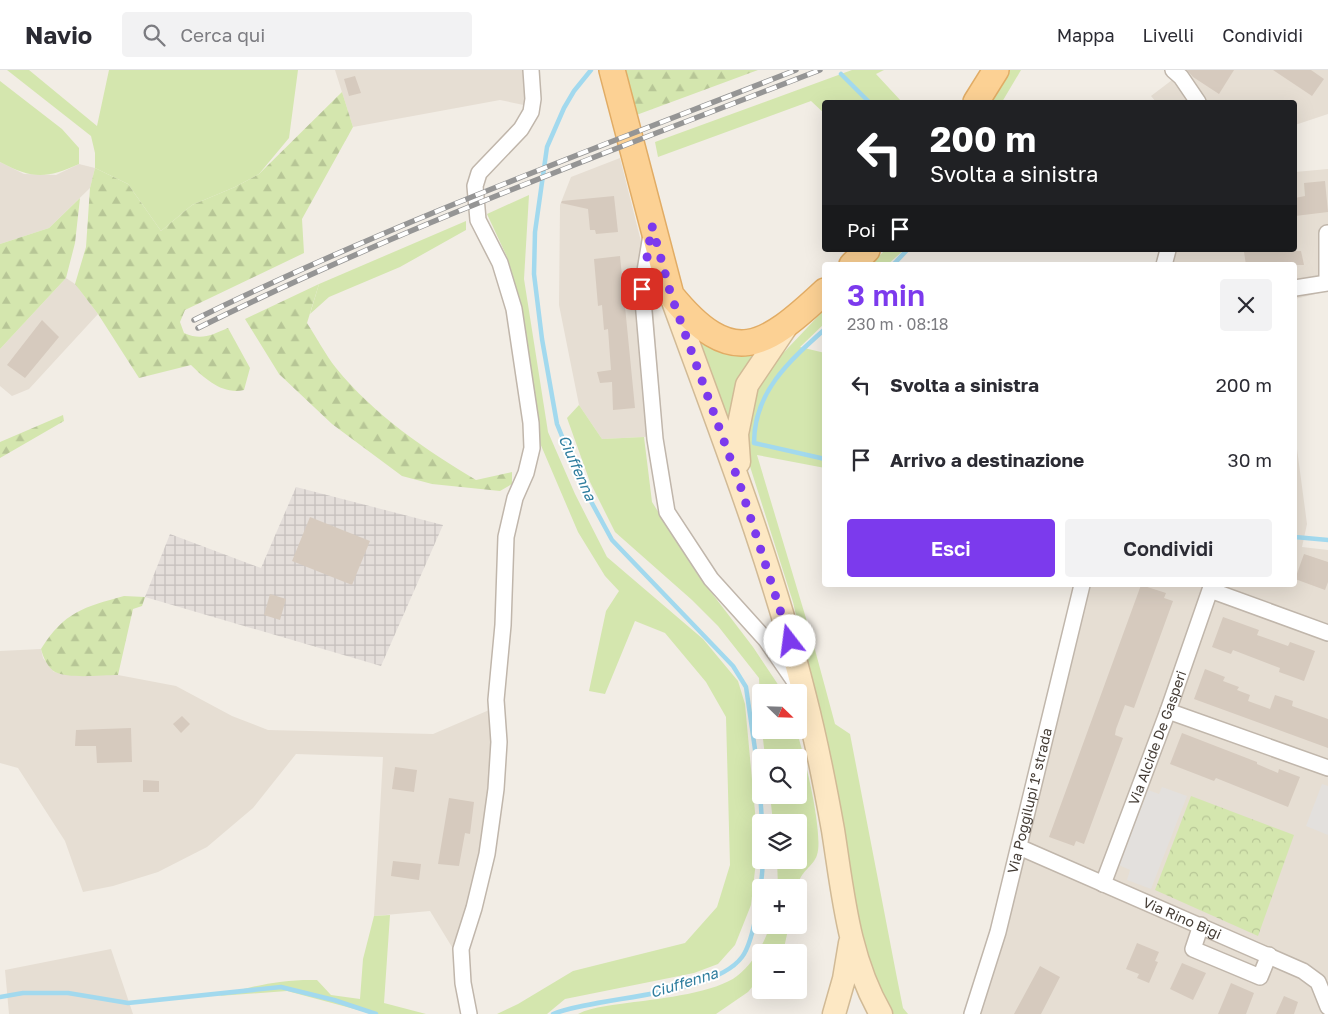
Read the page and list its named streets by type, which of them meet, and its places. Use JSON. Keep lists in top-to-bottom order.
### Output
{
  "streets": {
    "street": ["Via Alcide De Gasperi", "Via Poggilupi 1° strada", "Via Rino Bigi"]
  },
  "crossings": [
    ["Via Alcide De Gasperi", "Via Rino Bigi"],
    ["Via Poggilupi 1° strada", "Via Rino Bigi"]
  ],
  "water": ["Ciuffenna"],
  "north": "bottom right",
  "page": {
    "header": "Navio",
    "search": "Cerca qui",
    "nav": ["Mappa", "Livelli", "Condividi"],
    "turn": ["200 m", "Svolta a sinistra"],
    "then": "Poi",
    "heading": ["3 min", "230 m · 08:18"],
    "list": [
      {
        "name": "Svolta a sinistra",
        "value": "200 m"
      },
      {
        "name": "Arrivo a destinazione",
        "value": "30 m"
      }
    ],
    "buttons": ["Esci", "Condividi"],
    "map_buttons": ["+", "−"]
  }
}
